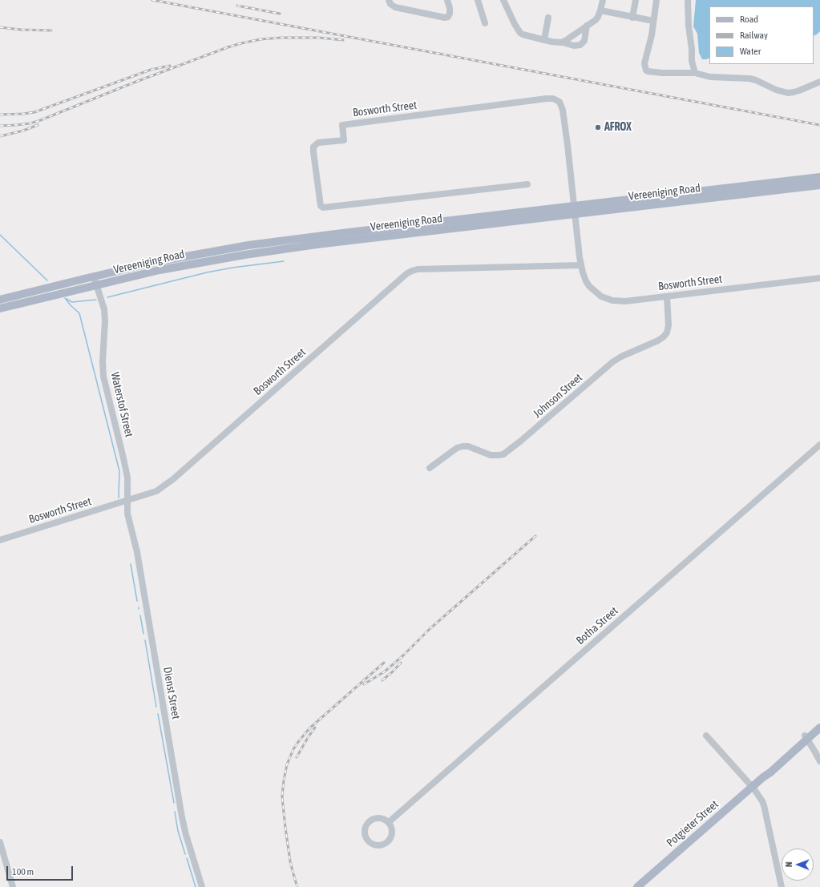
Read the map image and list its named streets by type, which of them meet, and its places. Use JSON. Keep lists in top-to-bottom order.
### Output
{
  "streets": {
    "main road": ["Vereeniging Road", "Potgieter Street"],
    "street": [
      "Bosworth Street",
      "Johnson Street",
      "Waterstof Street",
      "Botha Street",
      "Dienst Street"
    ]
  },
  "crossings": [
    ["Bosworth Street", "Vereeniging Road"],
    ["Bosworth Street", "Johnson Street"],
    ["Bosworth Street", "Waterstof Street"],
    ["Bosworth Street", "Dienst Street"],
    ["Vereeniging Road", "Waterstof Street"],
    ["Waterstof Street", "Dienst Street"]
  ],
  "places": ["AFROX"],
  "legend": ["Road", "Railway", "Water"],
  "scale_bar": "100 m",
  "north": "left"
}
